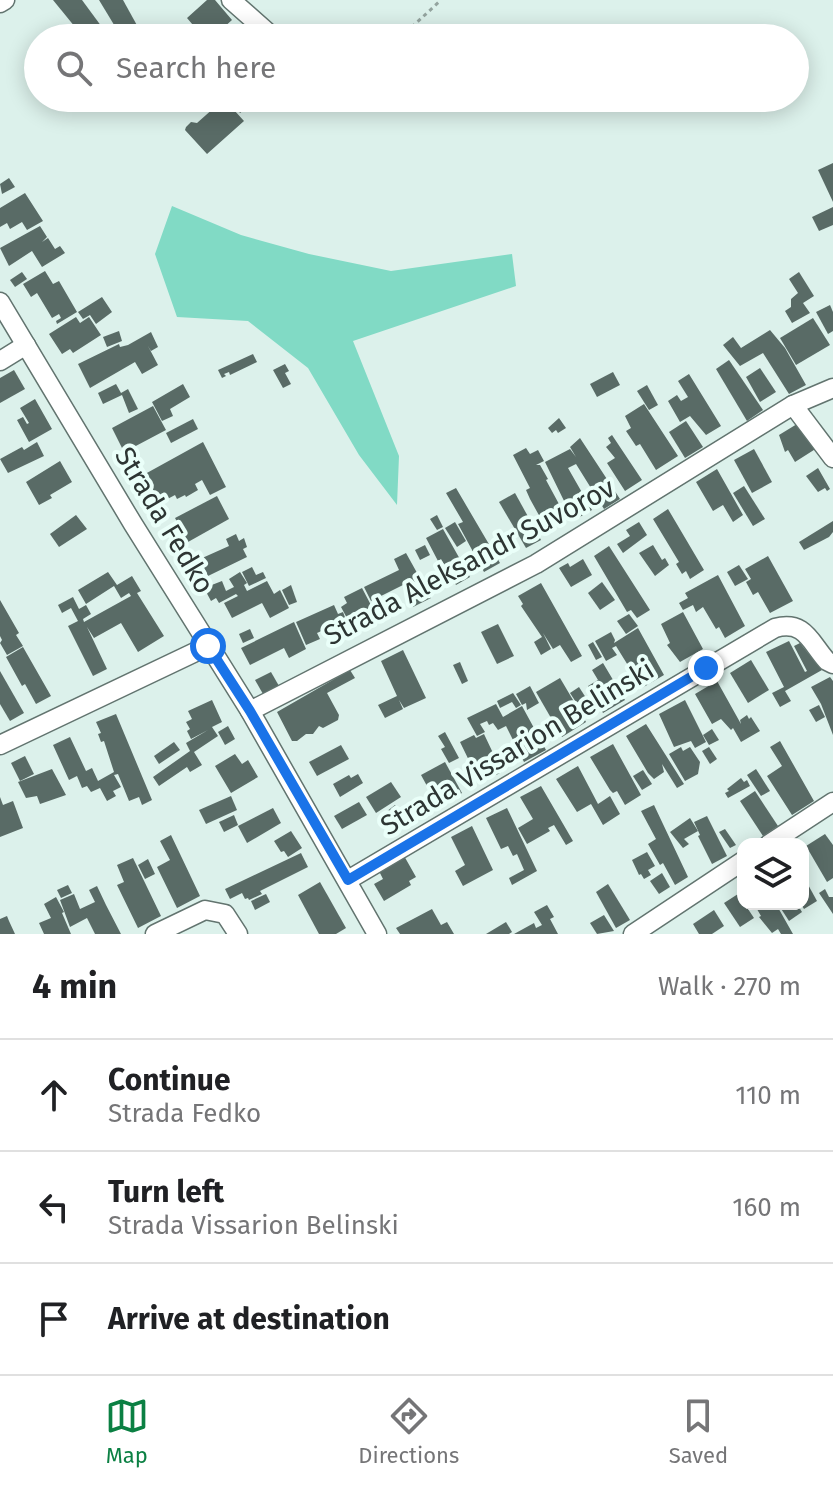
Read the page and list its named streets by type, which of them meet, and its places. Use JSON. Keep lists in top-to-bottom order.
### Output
{
  "streets": {
    "street": ["Strada Fedko", "Strada Aleksandr Suvorov", "Strada Vissarion Belinski"]
  },
  "crossings": [
    ["Strada Fedko", "Strada Aleksandr Suvorov"],
    ["Strada Fedko", "Strada Vissarion Belinski"]
  ],
  "page": {
    "search": "Search here",
    "heading": ["4 min", "Walk · 270 m"],
    "list": [
      ["Continue", "Strada Fedko", "110 m"],
      ["Turn left", "Strada Vissarion Belinski", "160 m"],
      "Arrive at destination"
    ],
    "nav": ["Map", "Directions", "Saved"]
  }
}
